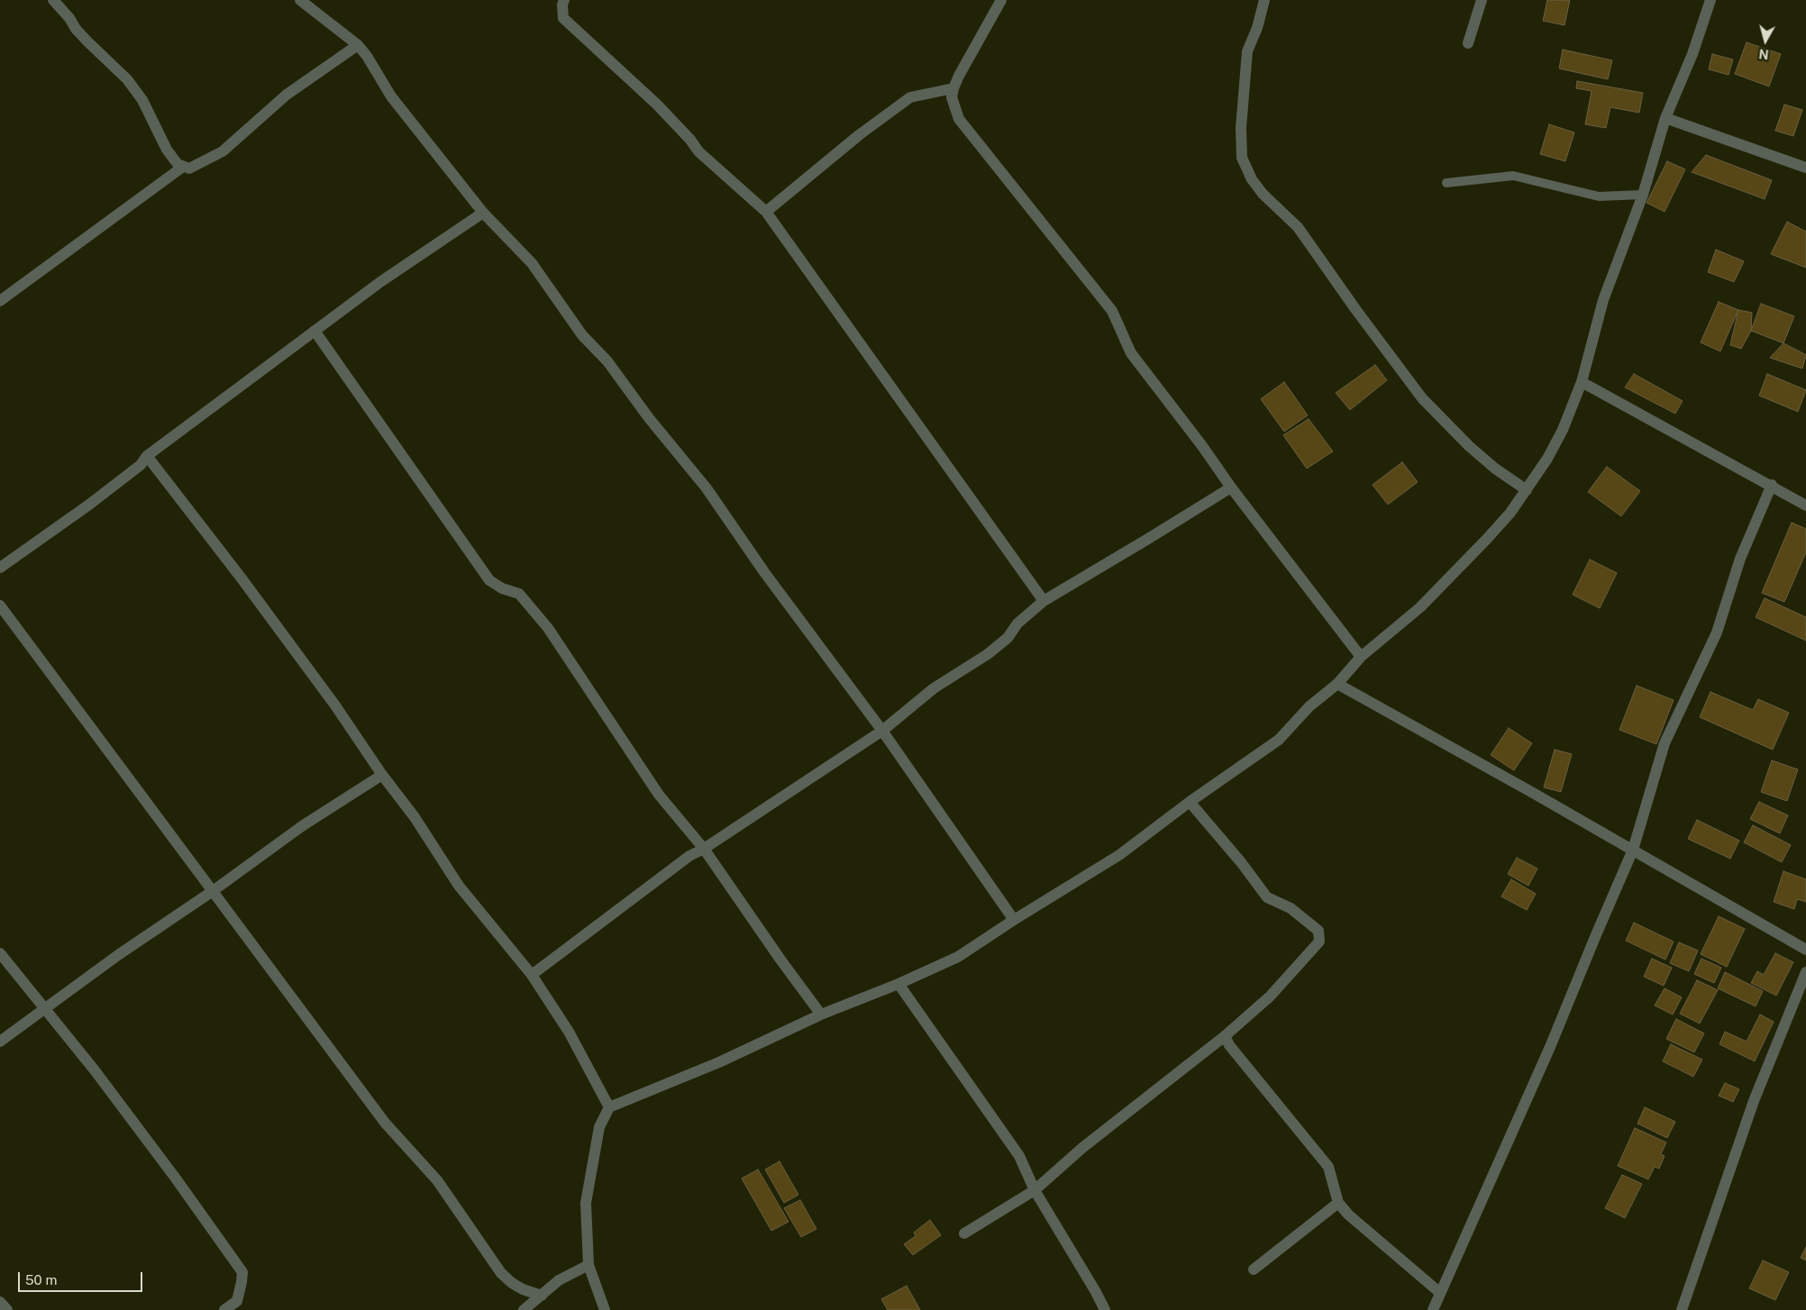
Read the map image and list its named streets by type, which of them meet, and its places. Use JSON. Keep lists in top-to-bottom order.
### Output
{
  "scale_bar": "50 m",
  "north": "bottom"
}
